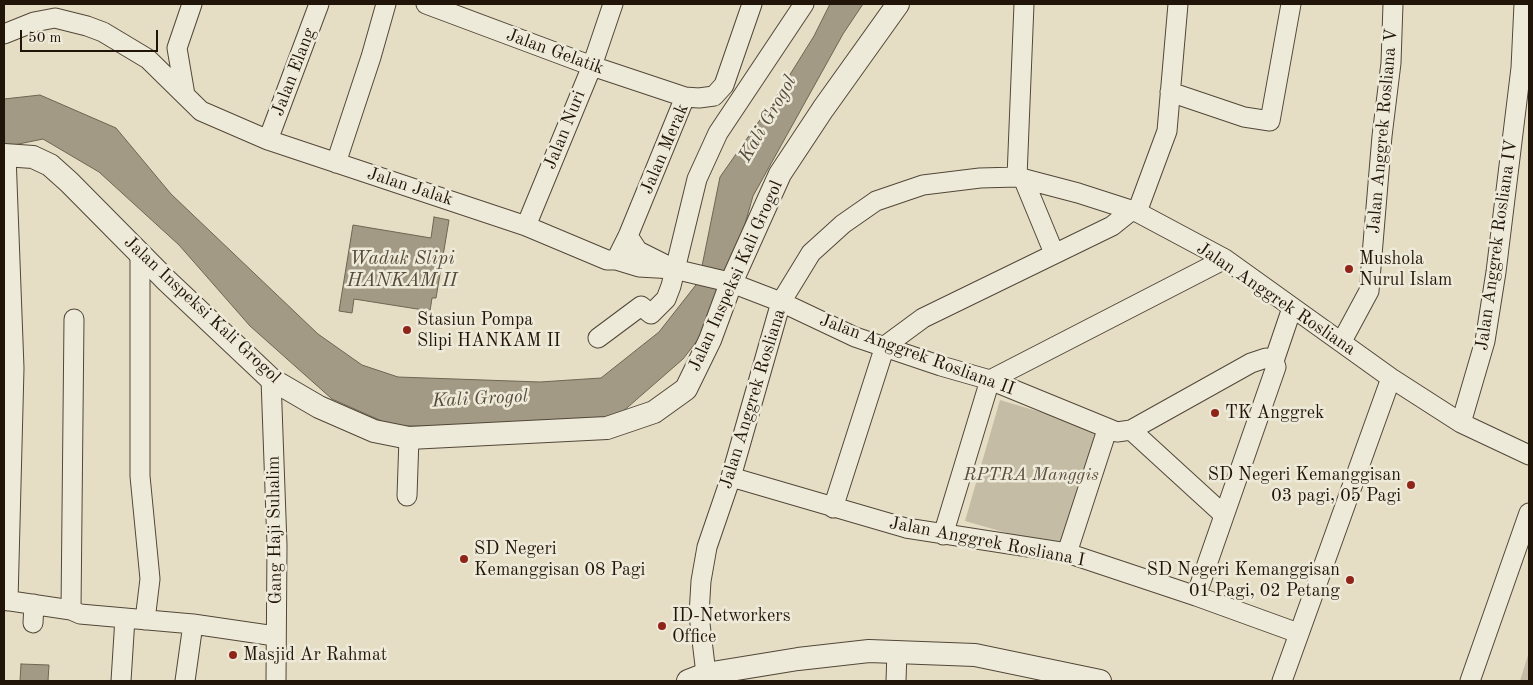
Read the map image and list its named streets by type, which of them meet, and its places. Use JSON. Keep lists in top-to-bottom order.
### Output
{
  "streets": {
    "street": [
      "Jalan Gelatik",
      "Jalan Elang",
      "Jalan Nuri",
      "Jalan Anggrek Rosliana V",
      "Jalan Merak",
      "Jalan Jalak",
      "Jalan Anggrek Rosliana IV",
      "Jalan Inspeksi Kali Grogol",
      "Jalan Anggrek Rosliana",
      "Jalan Anggrek Rosliana II",
      "Gang Haji Suhalim",
      "Jalan Anggrek Rosliana I"
    ]
  },
  "crossings": [
    ["Jalan Gelatik", "Jalan Nuri"],
    ["Jalan Gelatik", "Jalan Merak"],
    ["Jalan Elang", "Jalan Jalak"],
    ["Jalan Nuri", "Jalan Jalak"],
    ["Jalan Anggrek Rosliana V", "Jalan Anggrek Rosliana"],
    ["Jalan Merak", "Jalan Anggrek Rosliana II"],
    ["Jalan Jalak", "Jalan Anggrek Rosliana II"],
    ["Jalan Anggrek Rosliana IV", "Jalan Anggrek Rosliana"],
    ["Jalan Inspeksi Kali Grogol", "Jalan Anggrek Rosliana II"],
    ["Jalan Inspeksi Kali Grogol", "Gang Haji Suhalim"],
    ["Jalan Anggrek Rosliana", "Jalan Anggrek Rosliana II"],
    ["Jalan Anggrek Rosliana", "Jalan Anggrek Rosliana I"]
  ],
  "water": ["Kali Grogol", "Waduk Slipi HANKAM II"],
  "parks": ["RPTRA Manggis"],
  "places": [
    "Mushola Nurul Islam",
    "Stasiun Pompa Slipi HANKAM II",
    "TK Anggrek",
    "SD Negeri Kemanggisan 03 pagi, 05 Pagi",
    "SD Negeri Kemanggisan 08 Pagi",
    "SD Negeri Kemanggisan 01 Pagi, 02 Petang",
    "ID-Networkers Office",
    "Masjid Ar Rahmat"
  ],
  "scale_bar": "50 m"
}
